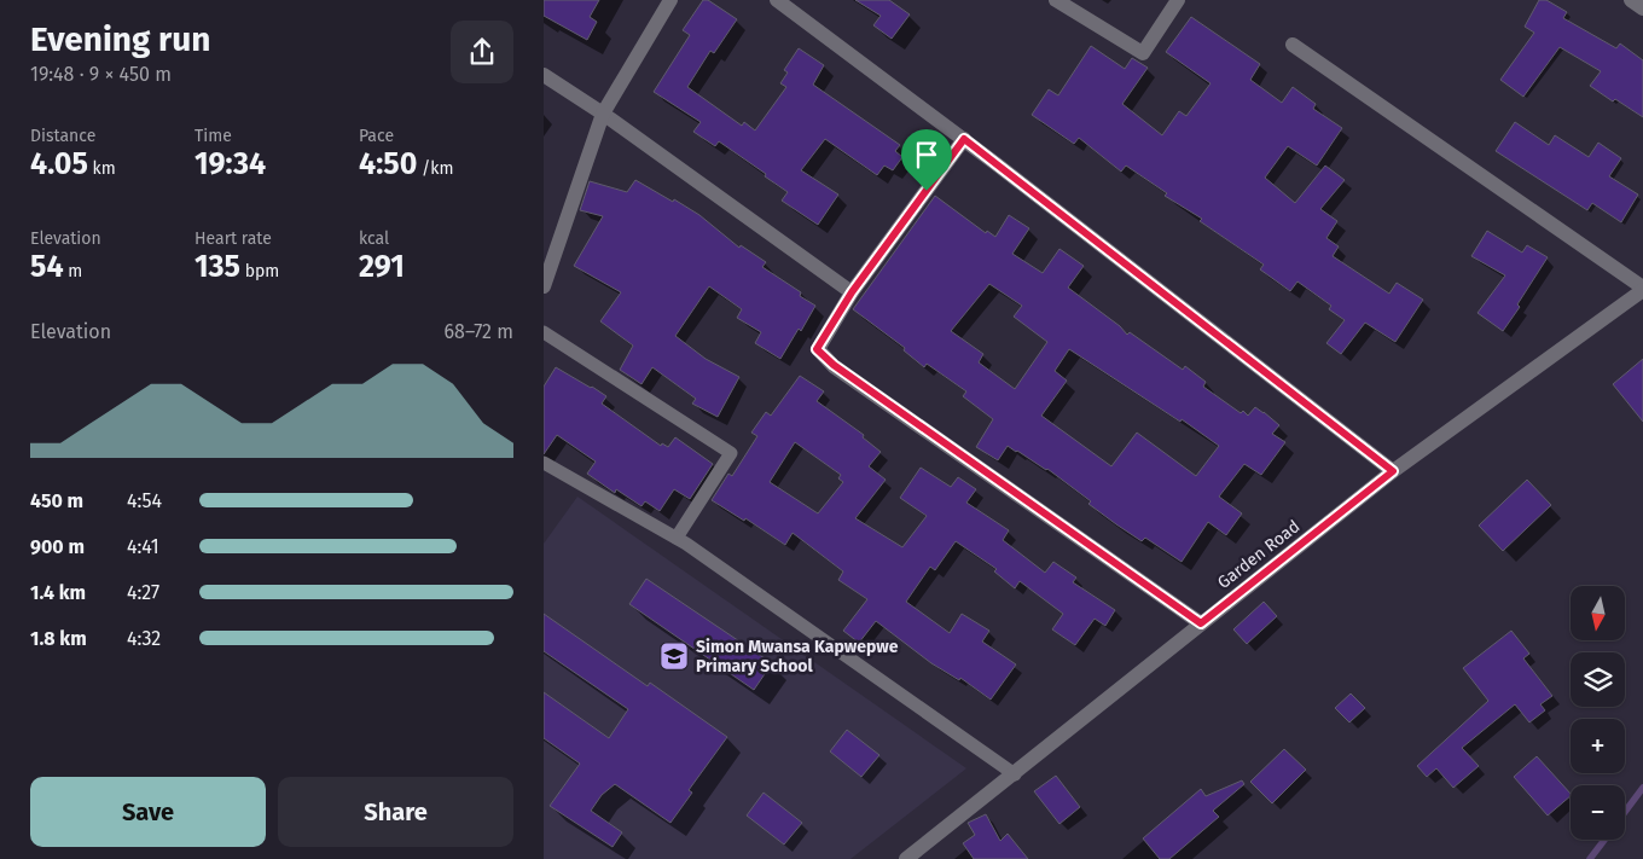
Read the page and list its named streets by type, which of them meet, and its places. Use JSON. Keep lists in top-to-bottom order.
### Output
{
  "streets": {
    "street": ["Garden Road"]
  },
  "places": {
    "school or university": ["Simon Mwansa Kapwepwe Primary School"]
  },
  "north": "bottom",
  "page": {
    "heading": ["Evening run", "19:48 · 9 × 450 m"],
    "stats": [
      ["Distance", "4.05 km"],
      ["Time", "19:34"],
      ["Pace", "4:50 /km"],
      ["Elevation", "54 m"],
      ["Heart rate", "135 bpm"],
      ["kcal", "291"]
    ],
    "chart": ["Elevation", "68–72 m"],
    "list": [
      {
        "name": "450 m",
        "note": "4:54"
      },
      {
        "name": "900 m",
        "note": "4:41"
      },
      {
        "name": "1.4 km",
        "note": "4:27"
      },
      {
        "name": "1.8 km",
        "note": "4:32"
      }
    ],
    "map_buttons": ["+", "−"],
    "buttons": ["Save", "Share"]
  }
}
